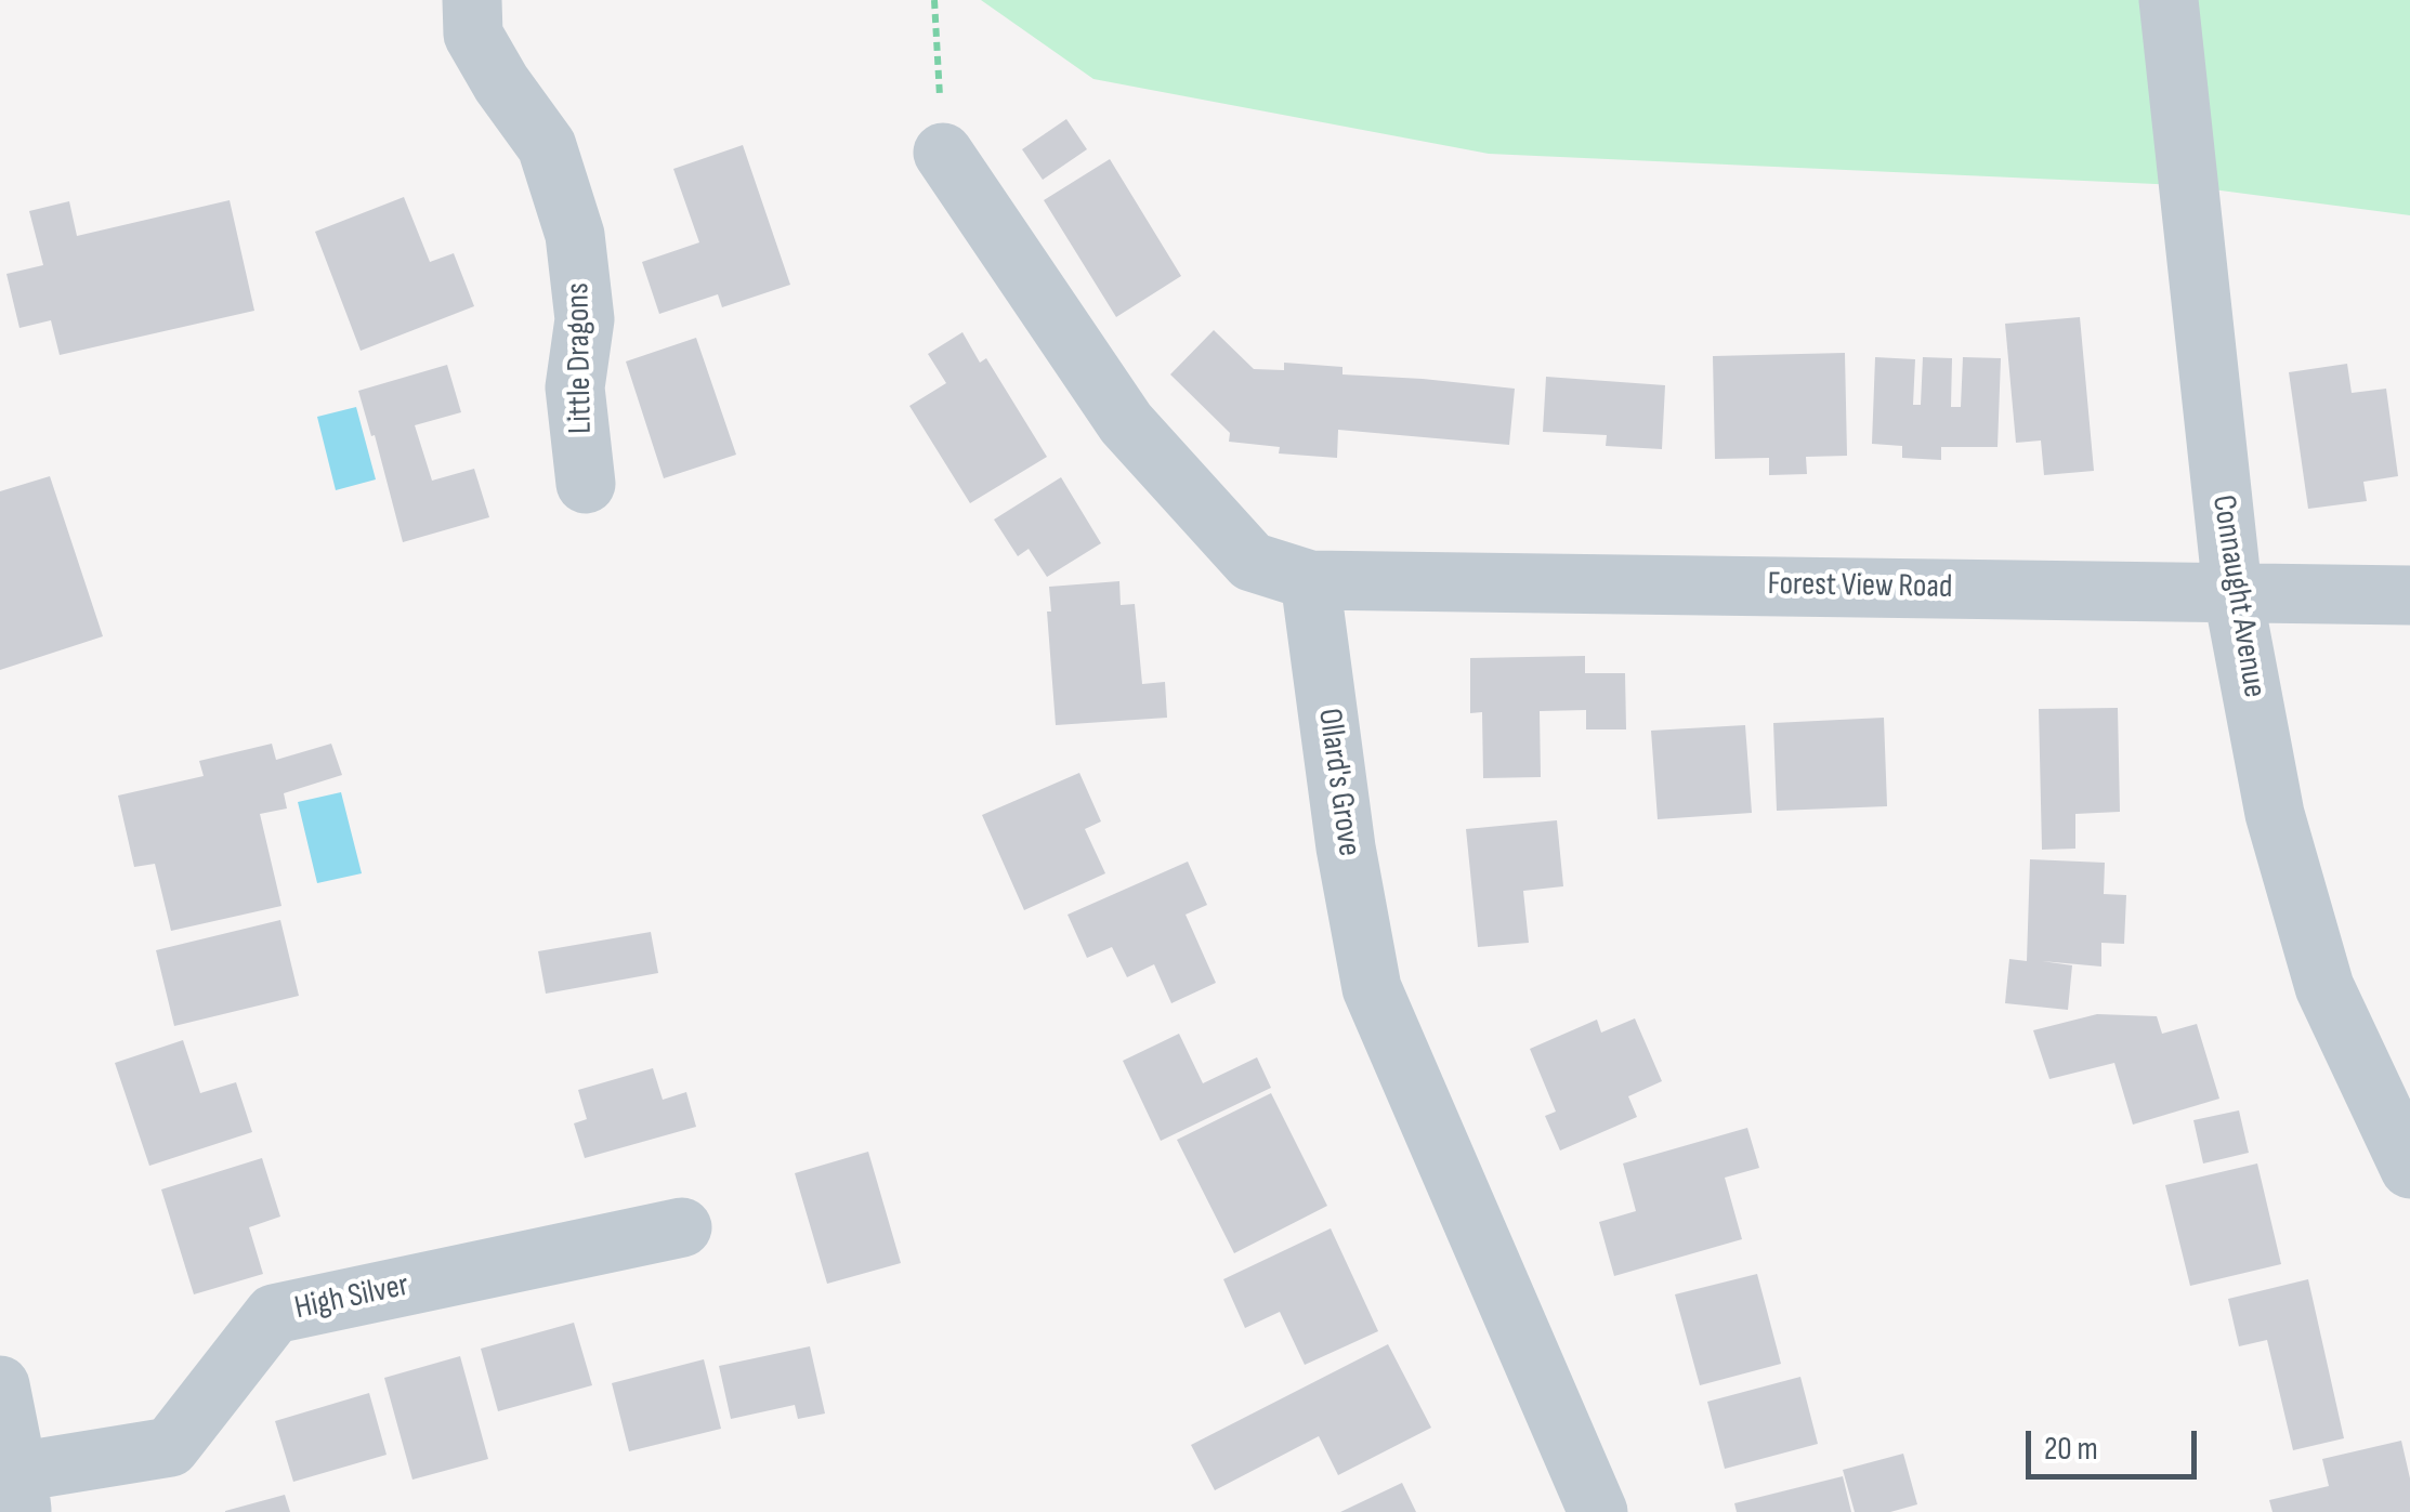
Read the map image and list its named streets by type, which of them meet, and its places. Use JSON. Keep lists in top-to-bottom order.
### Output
{
  "streets": {
    "street": [
      "Little Dragons",
      "Forest View Road",
      "Connaught Avenue",
      "Ollard's Grove",
      "High Silver"
    ]
  },
  "crossings": [
    ["Forest View Road", "Connaught Avenue"],
    ["Forest View Road", "Ollard's Grove"]
  ],
  "scale_bar": "20 m"
}
